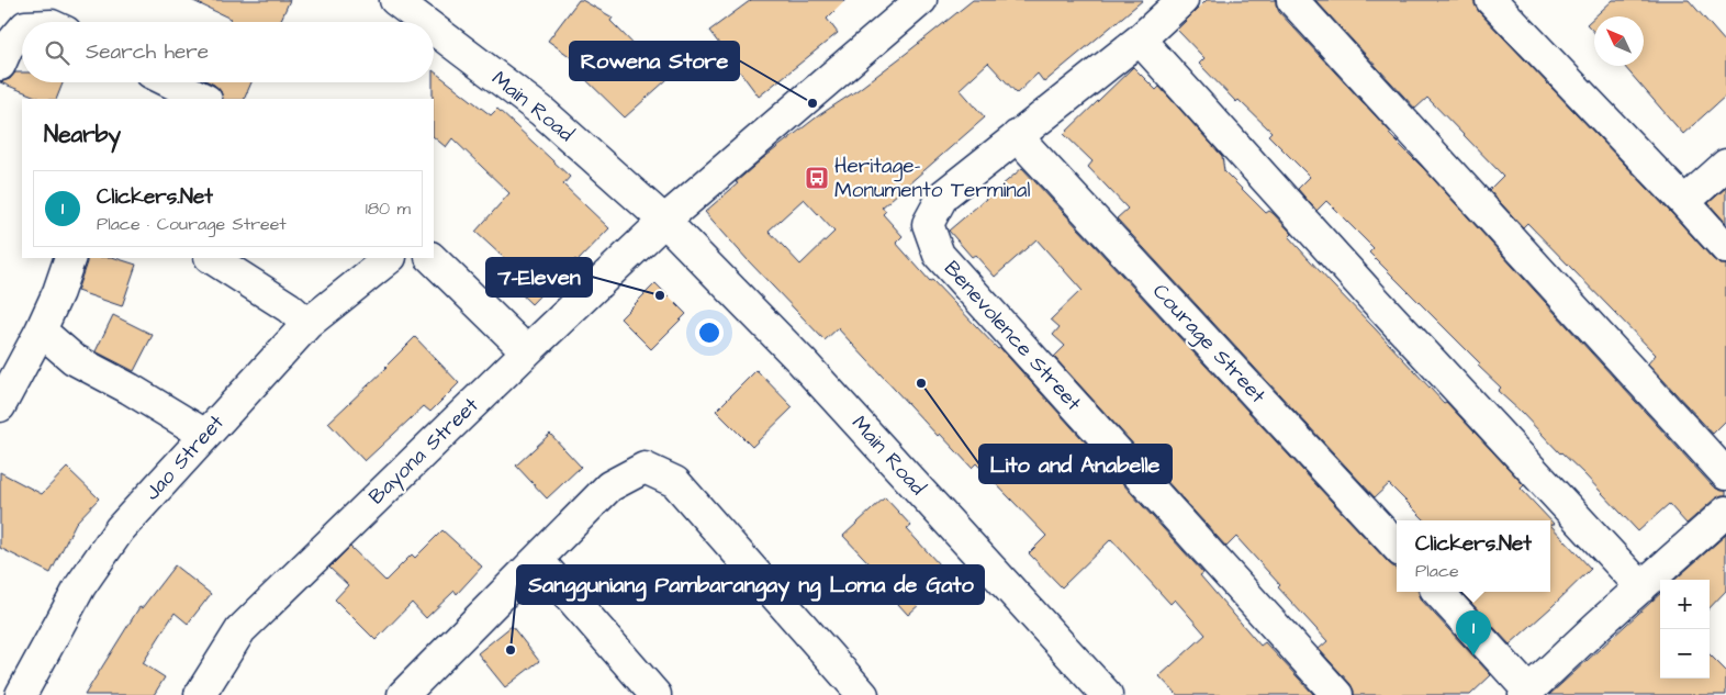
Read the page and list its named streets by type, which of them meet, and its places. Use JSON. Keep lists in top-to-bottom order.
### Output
{
  "streets": {
    "street": [
      "Main Road",
      "Benevolence Street",
      "Courage Street",
      "Bayona Street",
      "Jao Street"
    ]
  },
  "crossings": [
    ["Main Road", "Bayona Street"],
    ["Benevolence Street", "Courage Street"]
  ],
  "places": {
    "other": [
      "Rowena Store",
      "7-Eleven",
      "Lito and Anabelle",
      "Sangguniang Pambarangay ng Loma de Gato"
    ],
    "bus stop": ["Heritage- Monumento Terminal"]
  },
  "north": "top left",
  "page": {
    "search": "Search here",
    "heading": "Nearby",
    "list": [
      {
        "mark": "1",
        "name": "Clickers.Net",
        "note": "Place · Courage Street",
        "value": "180 m"
      }
    ],
    "popup": ["Clickers.Net", "Place"],
    "map_buttons": ["+", "−"],
    "pins": "1"
  }
}
